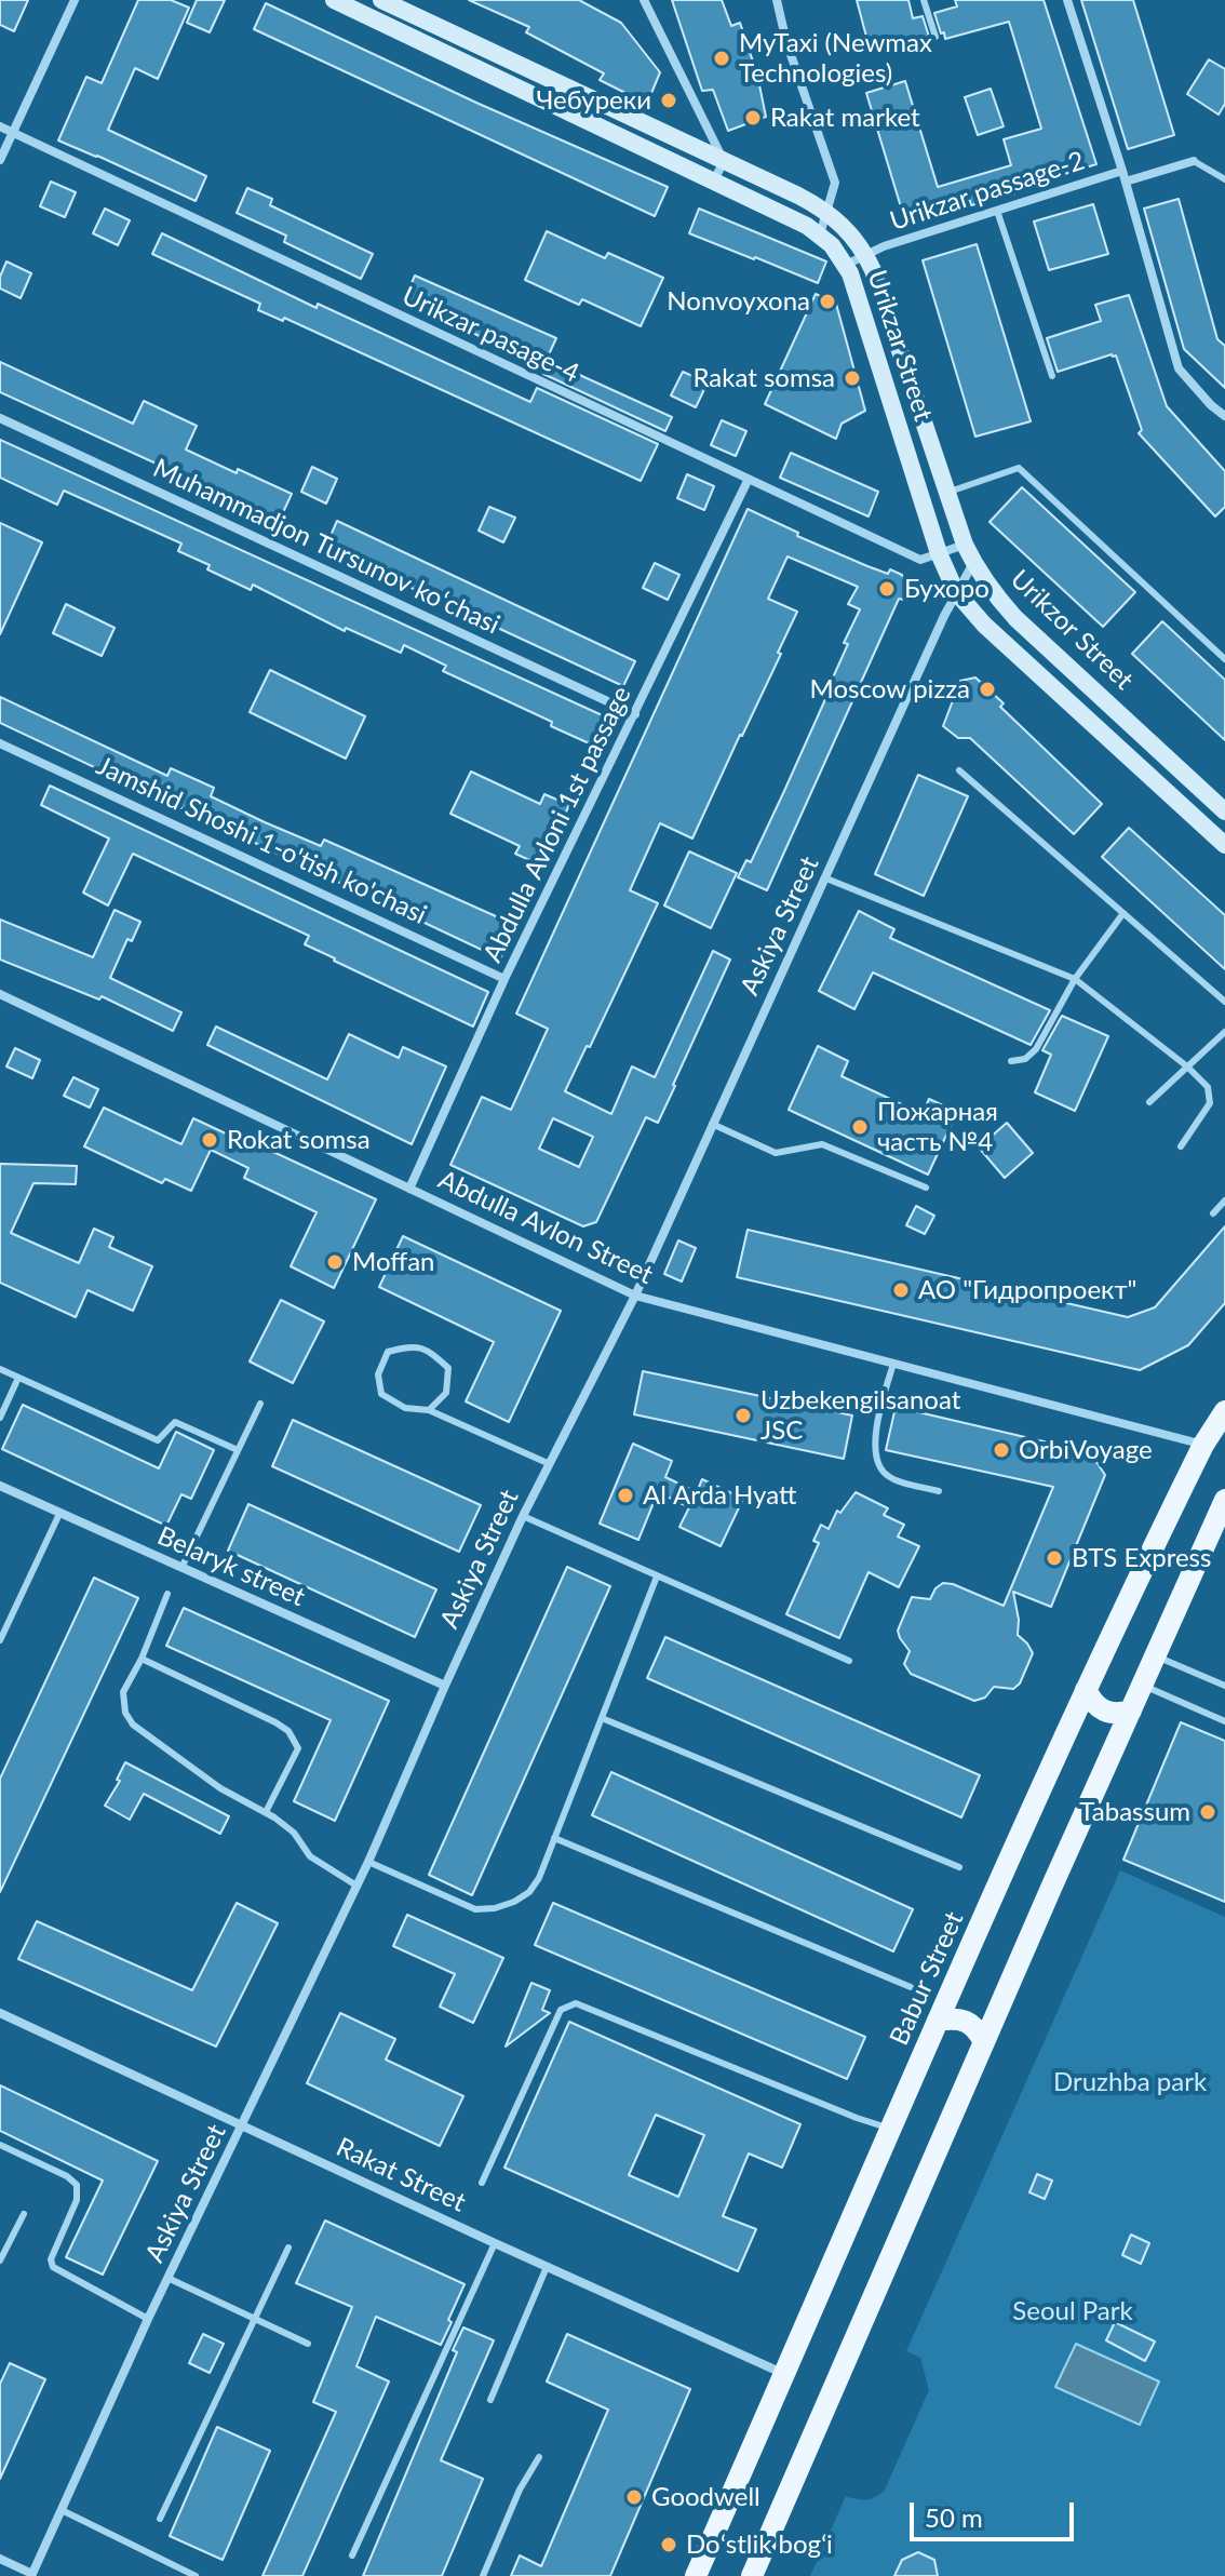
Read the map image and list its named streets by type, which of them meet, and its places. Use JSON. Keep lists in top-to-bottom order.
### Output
{
  "streets": {
    "main road": ["Urikzar Street", "Urikzor Street", "Babur Street"],
    "street": [
      "Urikzar passage-2",
      "Urikzar pasage-4",
      "Muhammadjon Tursunov koʻchasi",
      "Abdulla Avloni 1st passage",
      "Jamshid Shoshi 1-o'tish ko'chasi",
      "Askiya Street",
      "Abdulla Avlon Street",
      "Belaryk street",
      "Rakat Street"
    ]
  },
  "crossings": [
    ["Urikzar passage-2", "Urikzar Street"],
    ["Urikzar passage-2", "Urikzor Street"],
    ["Urikzar pasage-4", "Urikzar Street"],
    ["Urikzar pasage-4", "Urikzor Street"],
    ["Urikzar pasage-4", "Abdulla Avloni 1st passage"],
    ["Urikzar Street", "Urikzor Street"],
    ["Urikzar Street", "Askiya Street"],
    ["Muhammadjon Tursunov koʻchasi", "Abdulla Avloni 1st passage"],
    ["Urikzor Street", "Askiya Street"],
    ["Abdulla Avloni 1st passage", "Jamshid Shoshi 1-o'tish ko'chasi"],
    ["Abdulla Avloni 1st passage", "Abdulla Avlon Street"],
    ["Askiya Street", "Abdulla Avlon Street"],
    ["Askiya Street", "Belaryk street"],
    ["Askiya Street", "Rakat Street"],
    ["Abdulla Avlon Street", "Babur Street"],
    ["Babur Street", "Rakat Street"]
  ],
  "parks": ["Druzhba park", "Seoul Park"],
  "places": [
    "MyTaxi (Newmax Technologies)",
    "Чебуреки",
    "Rakat market",
    "Nonvoyxona",
    "Rakat somsa",
    "Бухоро",
    "Moscow pizza",
    "Пожарная часть №4",
    "Rokat somsa",
    "Moffan",
    "АО \"Гидропроект\"",
    "Uzbekengilsanoat JSC",
    "OrbiVoyage",
    "Al Arda Hyatt",
    "BTS Express",
    "Tabassum",
    "Goodwell",
    "Doʻstlik bogʻi"
  ],
  "scale_bar": "50 m"
}
